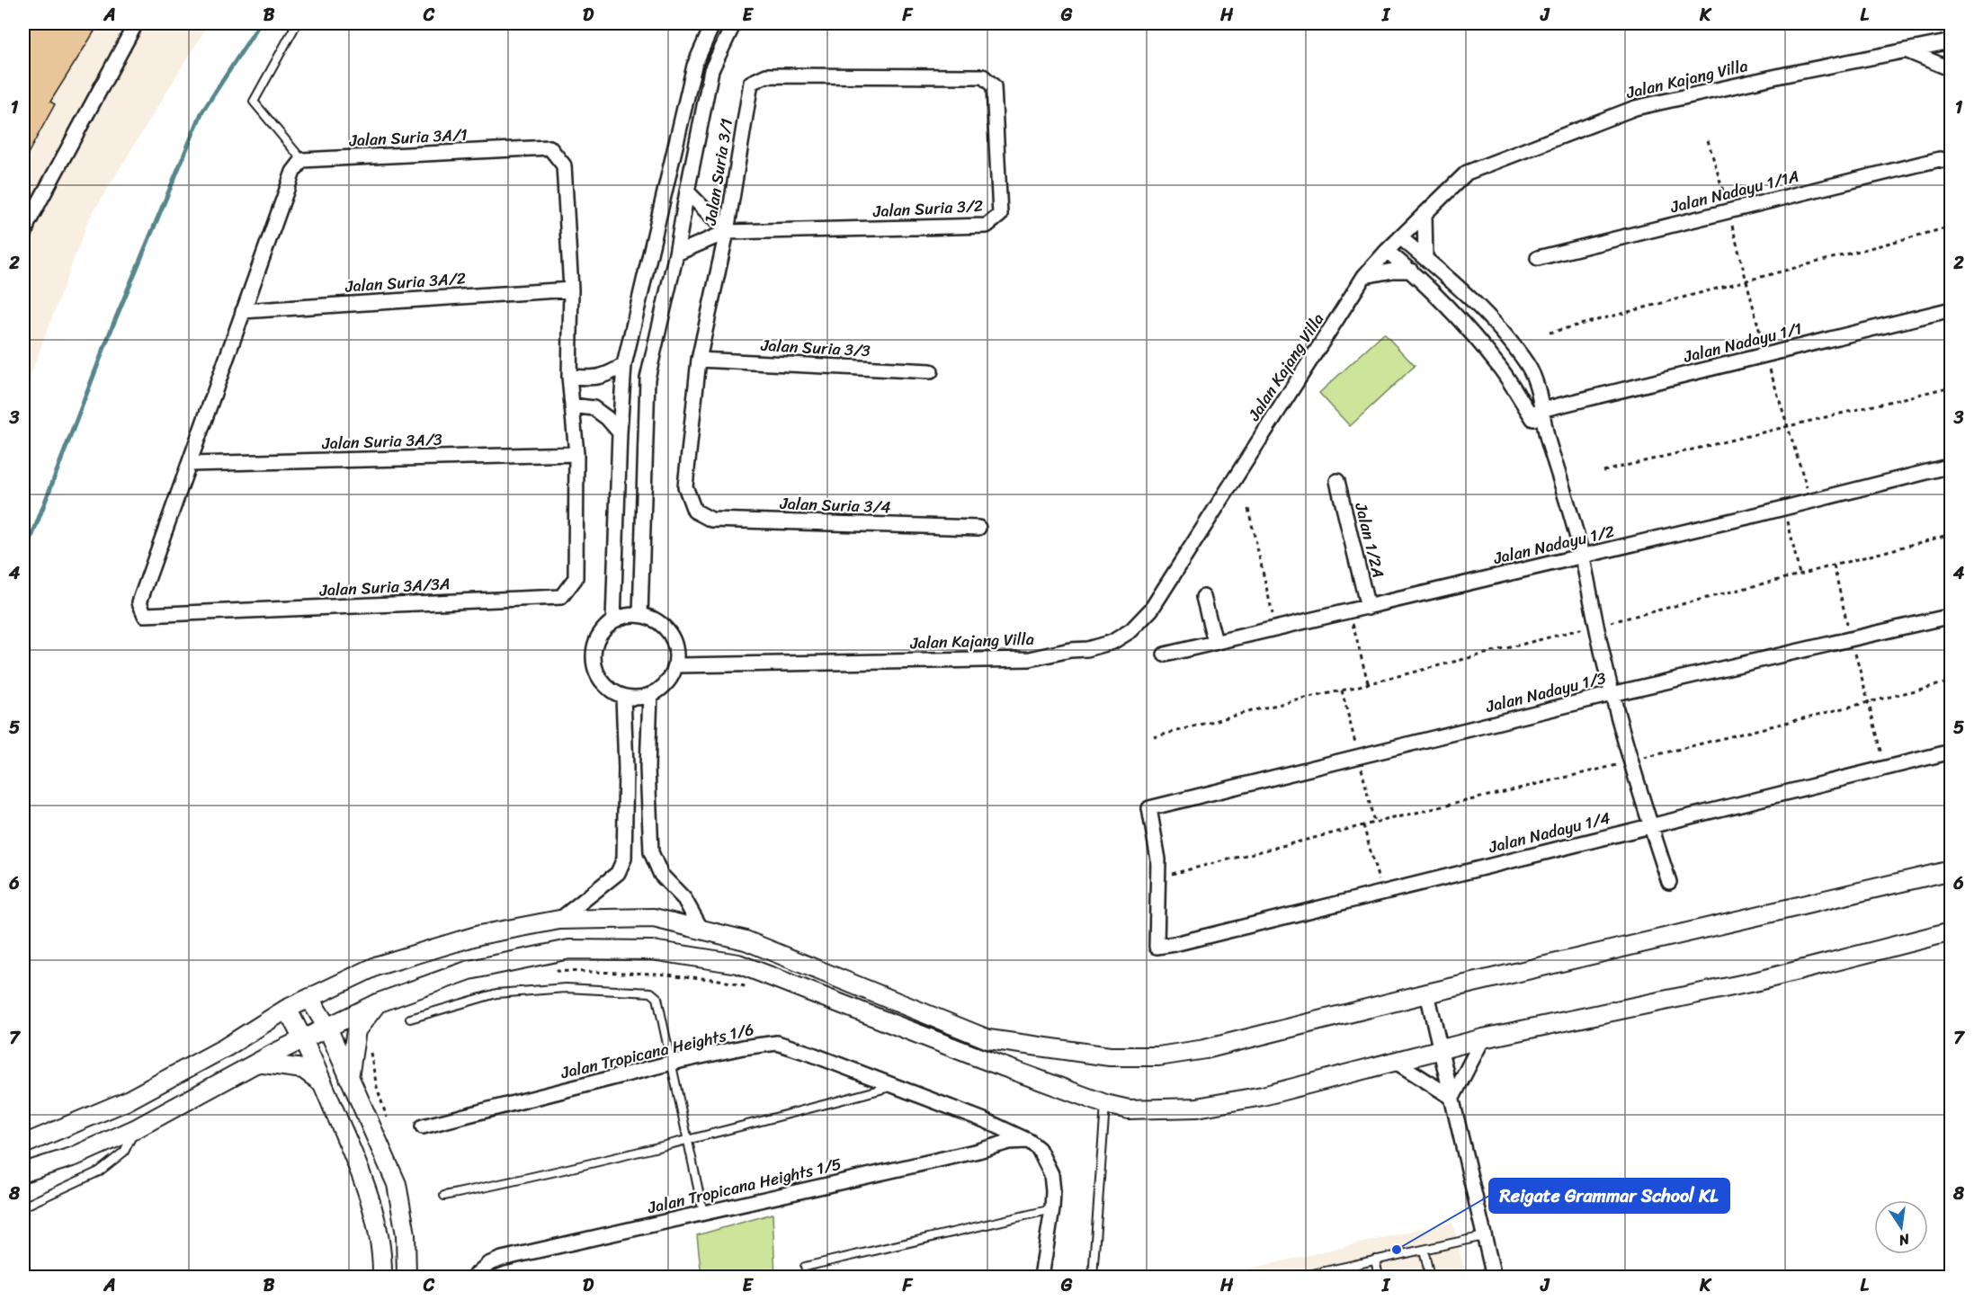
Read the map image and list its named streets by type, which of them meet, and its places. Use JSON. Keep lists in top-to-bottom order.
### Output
{
  "streets": {
    "street": [
      "Jalan Kajang Villa",
      "Jalan Suria 3A/1",
      "Jalan Suria 3/1",
      "Jalan Nadayu 1/1A",
      "Jalan Suria 3/2",
      "Jalan Suria 3A/2",
      "Jalan Nadayu 1/1",
      "Jalan Suria 3/3",
      "Jalan Suria 3A/3",
      "Jalan Suria 3/4",
      "Jalan 1/2A",
      "Jalan Nadayu 1/2",
      "Jalan Suria 3A/3A",
      "Jalan Nadayu 1/3",
      "Jalan Nadayu 1/4",
      "Jalan Tropicana Heights 1/6",
      "Jalan Tropicana Heights 1/5"
    ]
  },
  "crossings": [
    ["Jalan Suria 3A/1", "Jalan Suria 3A/2"],
    ["Jalan Suria 3A/1", "Jalan Suria 3A/3A"],
    ["Jalan Suria 3/1", "Jalan Suria 3/2"],
    ["Jalan Suria 3/1", "Jalan Suria 3/3"],
    ["Jalan Suria 3/1", "Jalan Suria 3/4"],
    ["Jalan Suria 3A/3", "Jalan Suria 3A/3A"],
    ["Jalan 1/2A", "Jalan Nadayu 1/2"],
    ["Jalan Nadayu 1/3", "Jalan Nadayu 1/4"],
    ["Jalan Tropicana Heights 1/6", "Jalan Tropicana Heights 1/5"]
  ],
  "places": ["Reigate Grammar School KL"],
  "north": "bottom",
  "grid": {
    "columns": [
      "A",
      "B",
      "C",
      "D",
      "E",
      "F",
      "G",
      "H",
      "I",
      "J",
      "K",
      "L"
    ],
    "rows": [
      "1",
      "2",
      "3",
      "4",
      "5",
      "6",
      "7",
      "8"
    ]
  }
}
